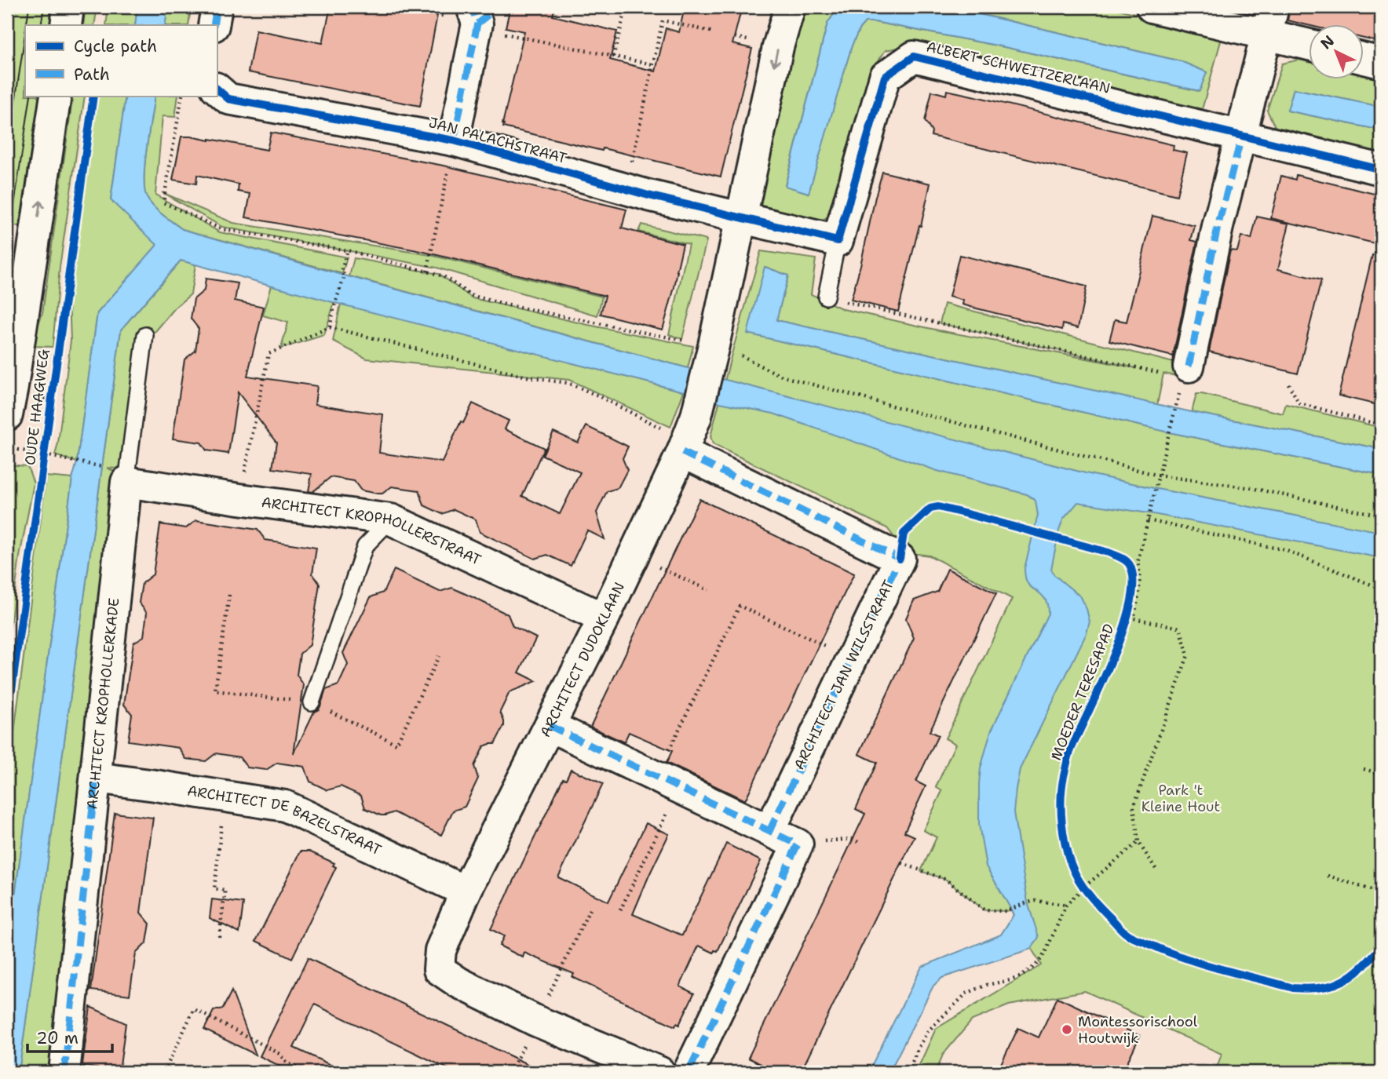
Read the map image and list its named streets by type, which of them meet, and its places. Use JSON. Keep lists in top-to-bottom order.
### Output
{
  "streets": {
    "street": [
      "ALBERT SCHWEITZERLAAN",
      "JAN PALACHSTRAAT",
      "OUDE HAAGWEG",
      "ARCHITECT KROPHOLLERSTRAAT",
      "ARCHITECT DUDOKLAAN",
      "ARCHITECT JAN WILSSTRAAT",
      "ARCHITECT KROPHOLLERKADE",
      "ARCHITECT DE BAZELSTRAAT"
    ],
    "cycle path": ["MOEDER TERESAPAD"]
  },
  "crossings": [
    ["ARCHITECT KROPHOLLERSTRAAT", "ARCHITECT DUDOKLAAN"],
    ["ARCHITECT KROPHOLLERSTRAAT", "ARCHITECT KROPHOLLERKADE"],
    ["ARCHITECT DUDOKLAAN", "ARCHITECT JAN WILSSTRAAT"],
    ["ARCHITECT DUDOKLAAN", "ARCHITECT DE BAZELSTRAAT"],
    ["ARCHITECT KROPHOLLERKADE", "ARCHITECT DE BAZELSTRAAT"]
  ],
  "one_way": ["OUDE HAAGWEG"],
  "parks": ["Park 't Kleine Hout"],
  "places": ["Montessorischool Houtwijk"],
  "legend": ["Cycle path", "Path"],
  "scale_bar": "20 m",
  "north": "top left"
}
